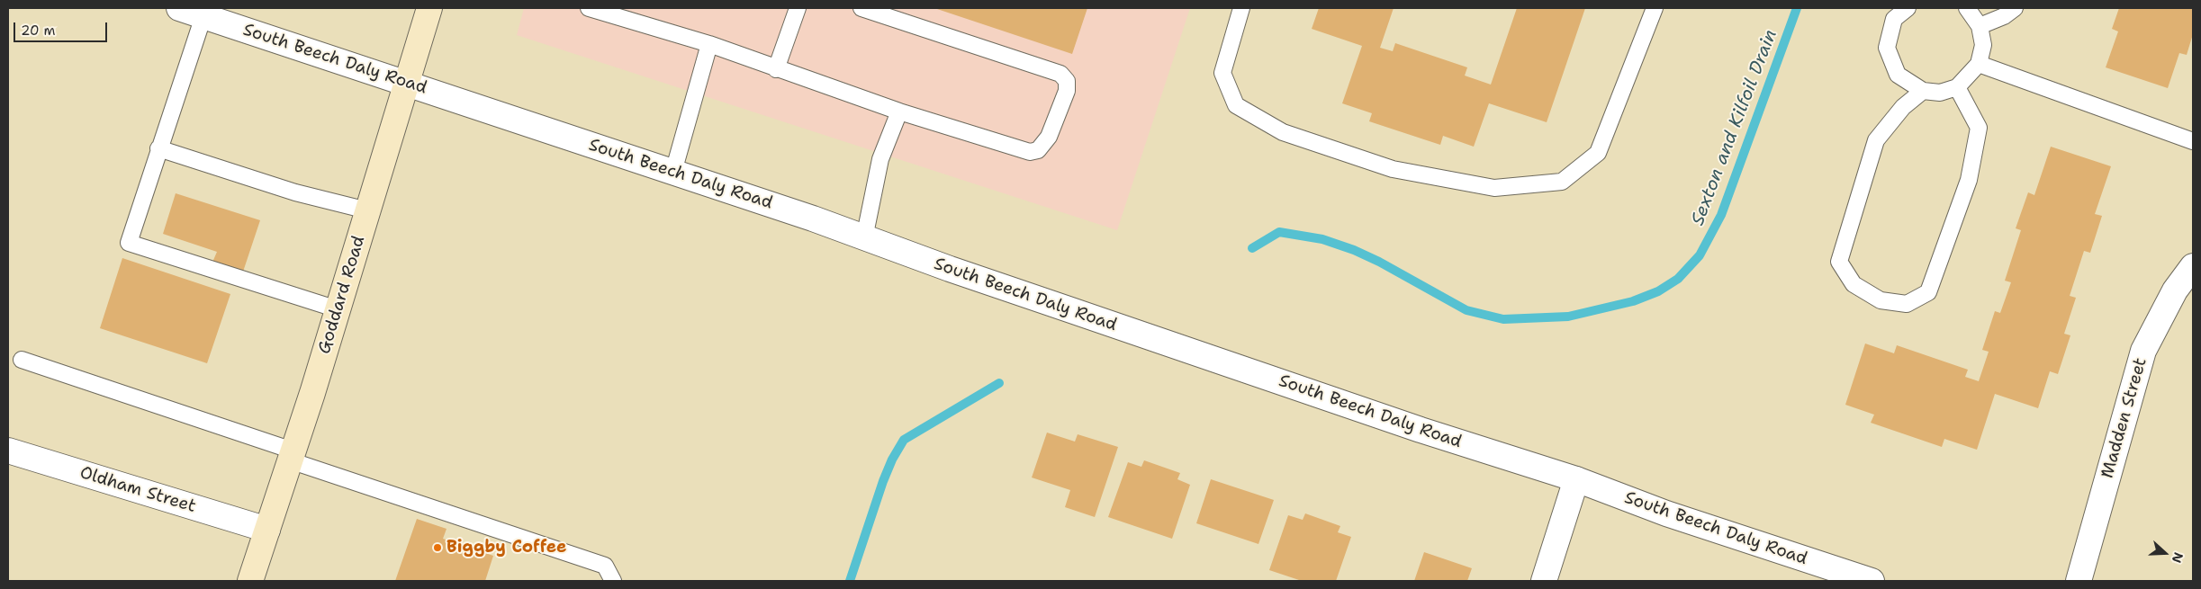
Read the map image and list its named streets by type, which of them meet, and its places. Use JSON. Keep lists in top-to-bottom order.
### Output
{
  "streets": {
    "main road": ["Goddard Road"],
    "street": ["South Beech Daly Road", "Madden Street", "Oldham Street"]
  },
  "crossings": [
    ["South Beech Daly Road", "Goddard Road"],
    ["Goddard Road", "Oldham Street"]
  ],
  "water": ["Sexton and Kilfoil Drain"],
  "places": ["Biggby Coffee"],
  "scale_bar": "20 m",
  "north": "right"
}
